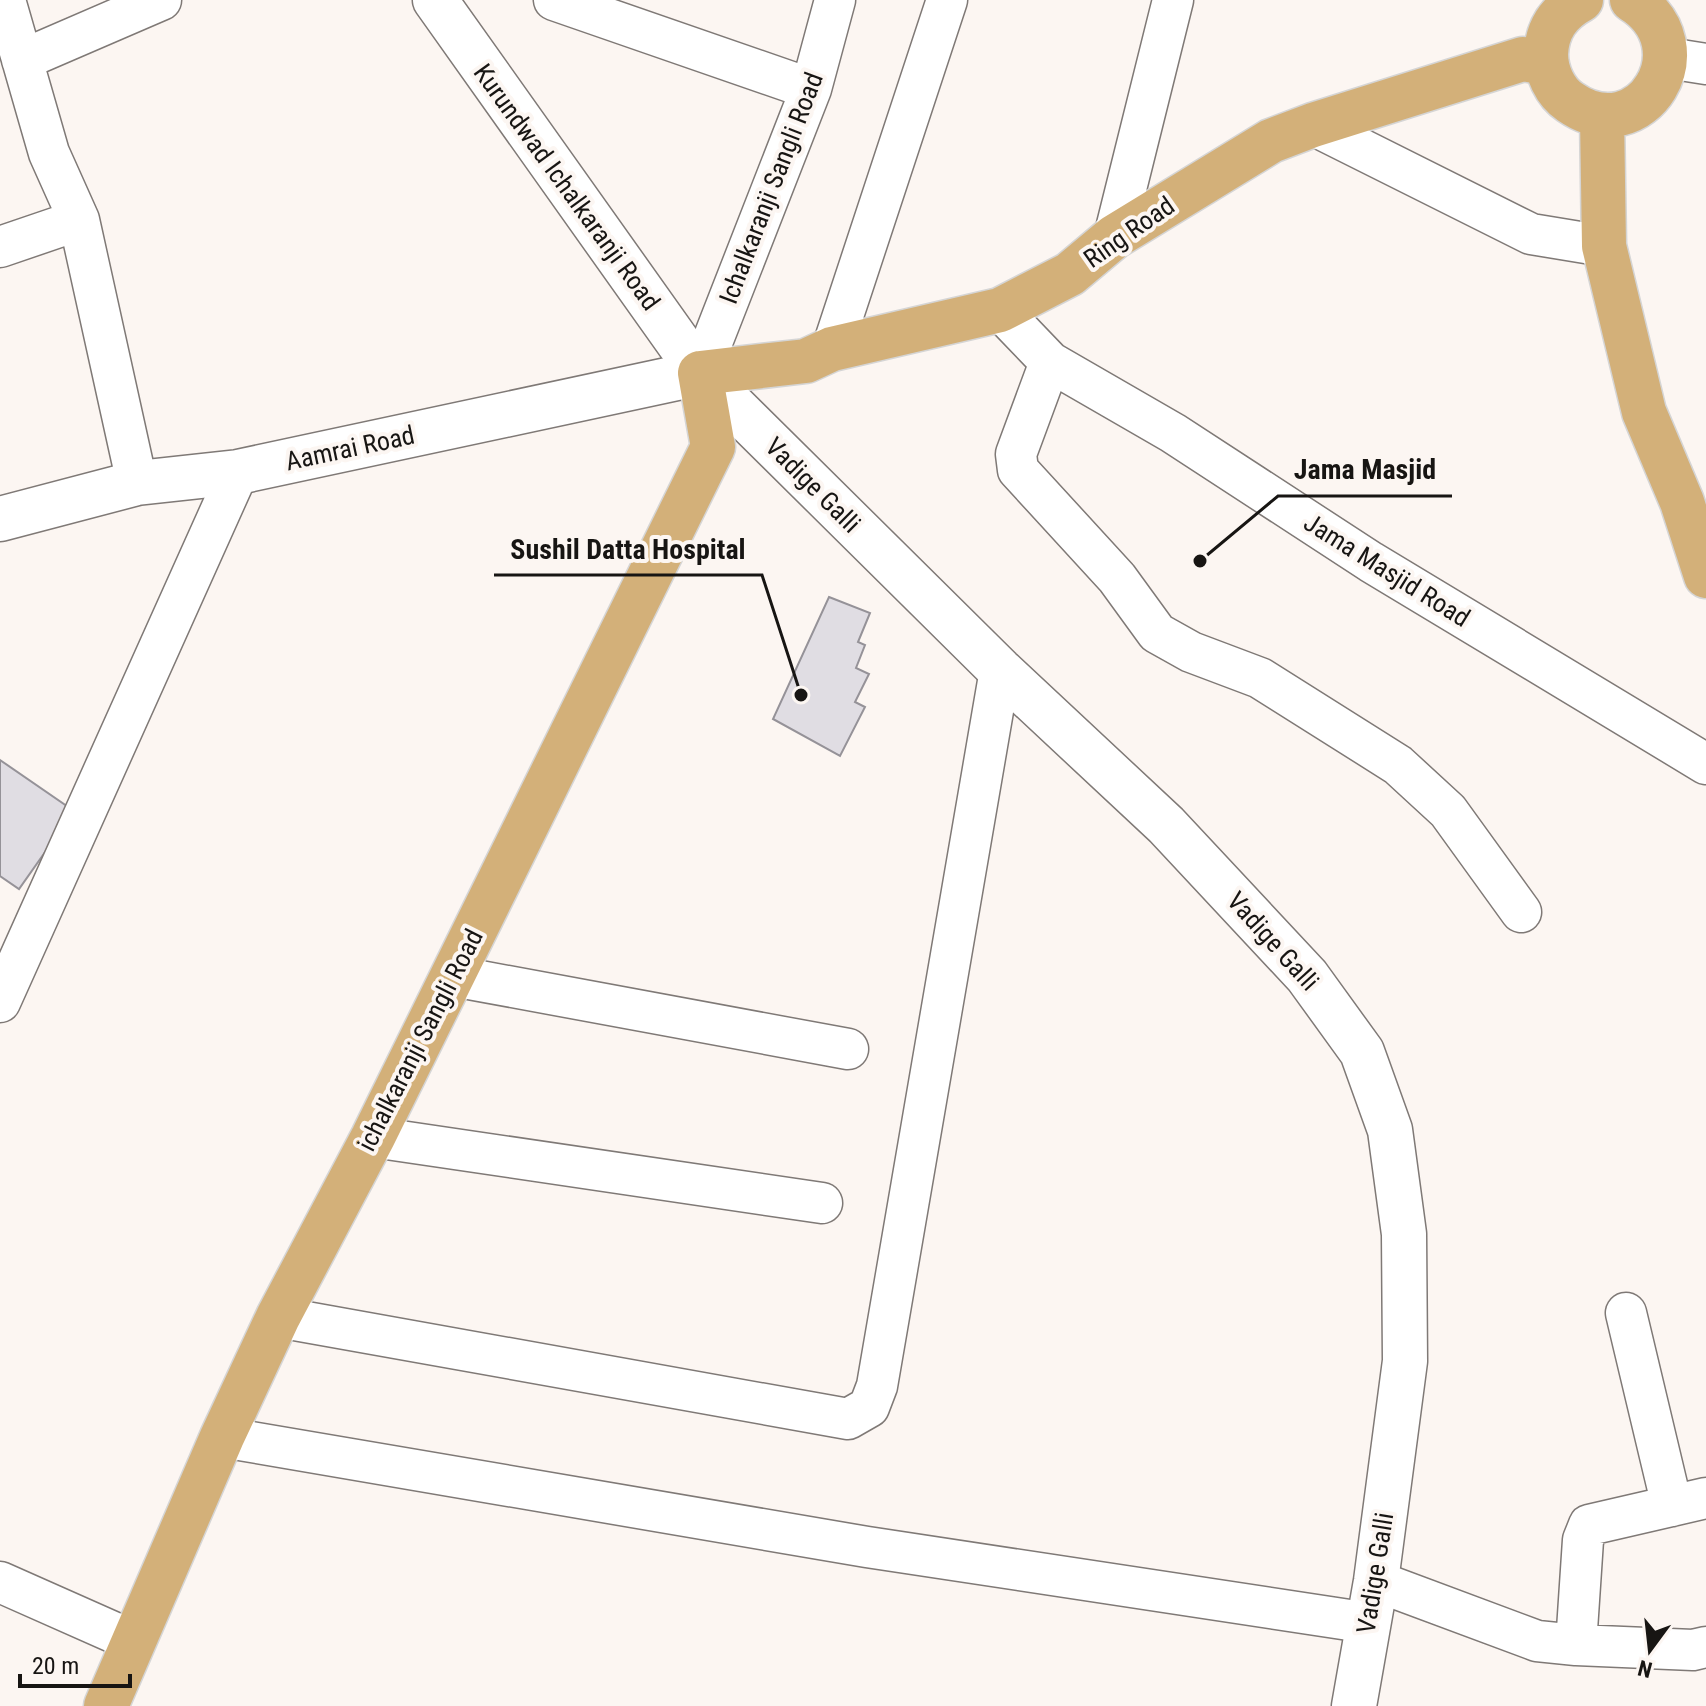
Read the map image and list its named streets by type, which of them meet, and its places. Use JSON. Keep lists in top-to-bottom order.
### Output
{
  "streets": {
    "main road": [
      "Kurundwad Ichalkaranji Road",
      "Ring Road",
      "Aamrai Road",
      "Vadige Galli",
      "ichalkaranji Sangli Road"
    ],
    "street": ["Ichalkaranji Sangli Road", "Jama Masjid Road"]
  },
  "crossings": [
    ["Kurundwad Ichalkaranji Road", "Ichalkaranji Sangli Road"],
    ["Kurundwad Ichalkaranji Road", "Ring Road"],
    ["Kurundwad Ichalkaranji Road", "Aamrai Road"],
    ["Kurundwad Ichalkaranji Road", "Vadige Galli"],
    ["Kurundwad Ichalkaranji Road", "ichalkaranji Sangli Road"],
    ["Ichalkaranji Sangli Road", "Ring Road"],
    ["Ichalkaranji Sangli Road", "Aamrai Road"],
    ["Ichalkaranji Sangli Road", "Vadige Galli"],
    ["Ichalkaranji Sangli Road", "ichalkaranji Sangli Road"],
    ["Ring Road", "Aamrai Road"],
    ["Ring Road", "Vadige Galli"],
    ["Ring Road", "Jama Masjid Road"],
    ["Ring Road", "ichalkaranji Sangli Road"],
    ["Aamrai Road", "Vadige Galli"],
    ["Aamrai Road", "ichalkaranji Sangli Road"],
    ["Vadige Galli", "ichalkaranji Sangli Road"]
  ],
  "places": ["Jama Masjid", "Sushil Datta Hospital"],
  "scale_bar": "20 m",
  "north": "bottom"
}
